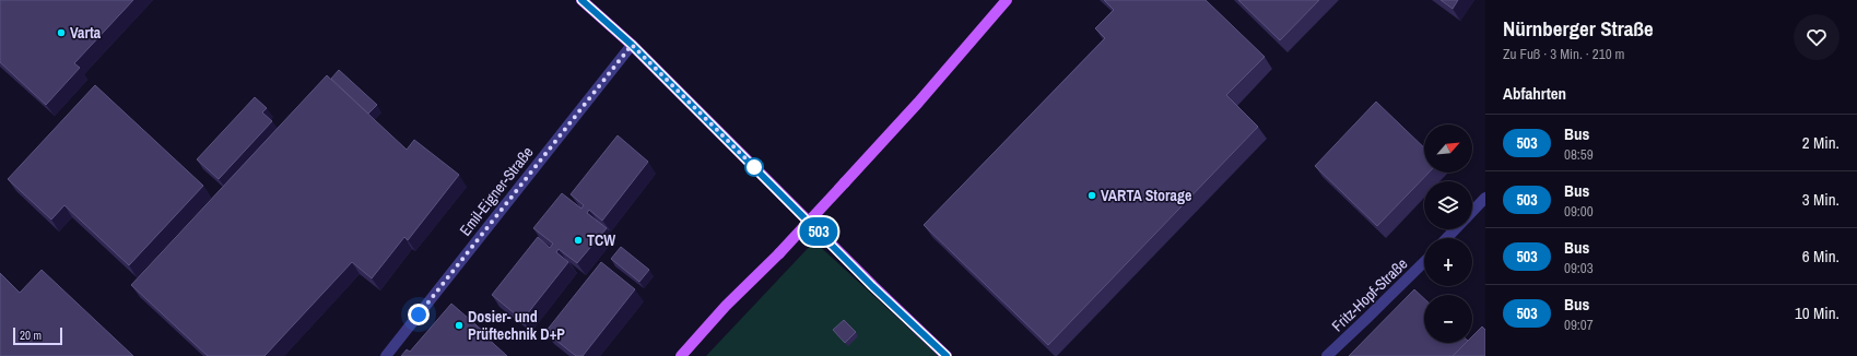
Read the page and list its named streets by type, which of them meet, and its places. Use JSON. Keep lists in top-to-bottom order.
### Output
{
  "streets": {
    "street": ["Emil-Eigner-Straße", "Fritz-Hopf-Straße"]
  },
  "places": [
    "Varta",
    "VARTA Storage",
    "TCW",
    "Dosier- und Prüftechnik D+P"
  ],
  "lines": ["bus line 503"],
  "scale_bar": "20 m",
  "north": "top right",
  "page": {
    "on_map": "503",
    "heading": [
      ["Nürnberger Straße", "Zu Fuß · 3 Min. · 210 m"],
      "Abfahrten"
    ],
    "list": [
      {
        "mark": "503",
        "name": "Bus",
        "note": "08:59",
        "value": "2 Min."
      },
      {
        "mark": "503",
        "name": "Bus",
        "note": "09:00",
        "value": "3 Min."
      },
      {
        "mark": "503",
        "name": "Bus",
        "note": "09:03",
        "value": "6 Min."
      },
      {
        "mark": "503",
        "name": "Bus",
        "note": "09:07",
        "value": "10 Min."
      }
    ],
    "map_buttons": ["+", "−"],
    "scale": "20 m"
  }
}
